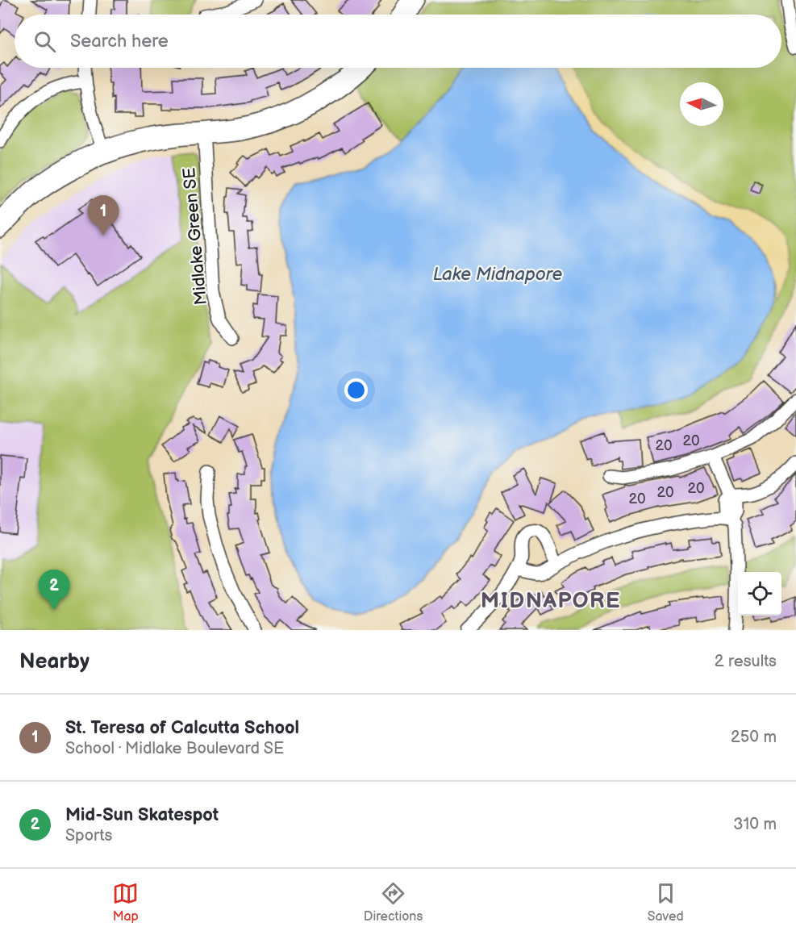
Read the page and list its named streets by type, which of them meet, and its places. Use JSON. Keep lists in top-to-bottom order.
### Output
{
  "streets": {
    "street": ["Midlake Green SE"]
  },
  "districts": ["MIDNAPORE"],
  "water": ["Lake Midnapore"],
  "house_numbers": [
    "20",
    "20",
    "20",
    "20",
    "20"
  ],
  "north": "left",
  "page": {
    "search": "Search here",
    "pins": ["1", "2"],
    "heading": ["Nearby", "2 results"],
    "list": [
      {
        "mark": "1",
        "name": "St. Teresa of Calcutta School",
        "note": "School · Midlake Boulevard SE",
        "value": "250 m"
      },
      {
        "mark": "2",
        "name": "Mid-Sun Skatespot",
        "note": "Sports",
        "value": "310 m"
      }
    ],
    "nav": ["Map", "Directions", "Saved"]
  }
}
